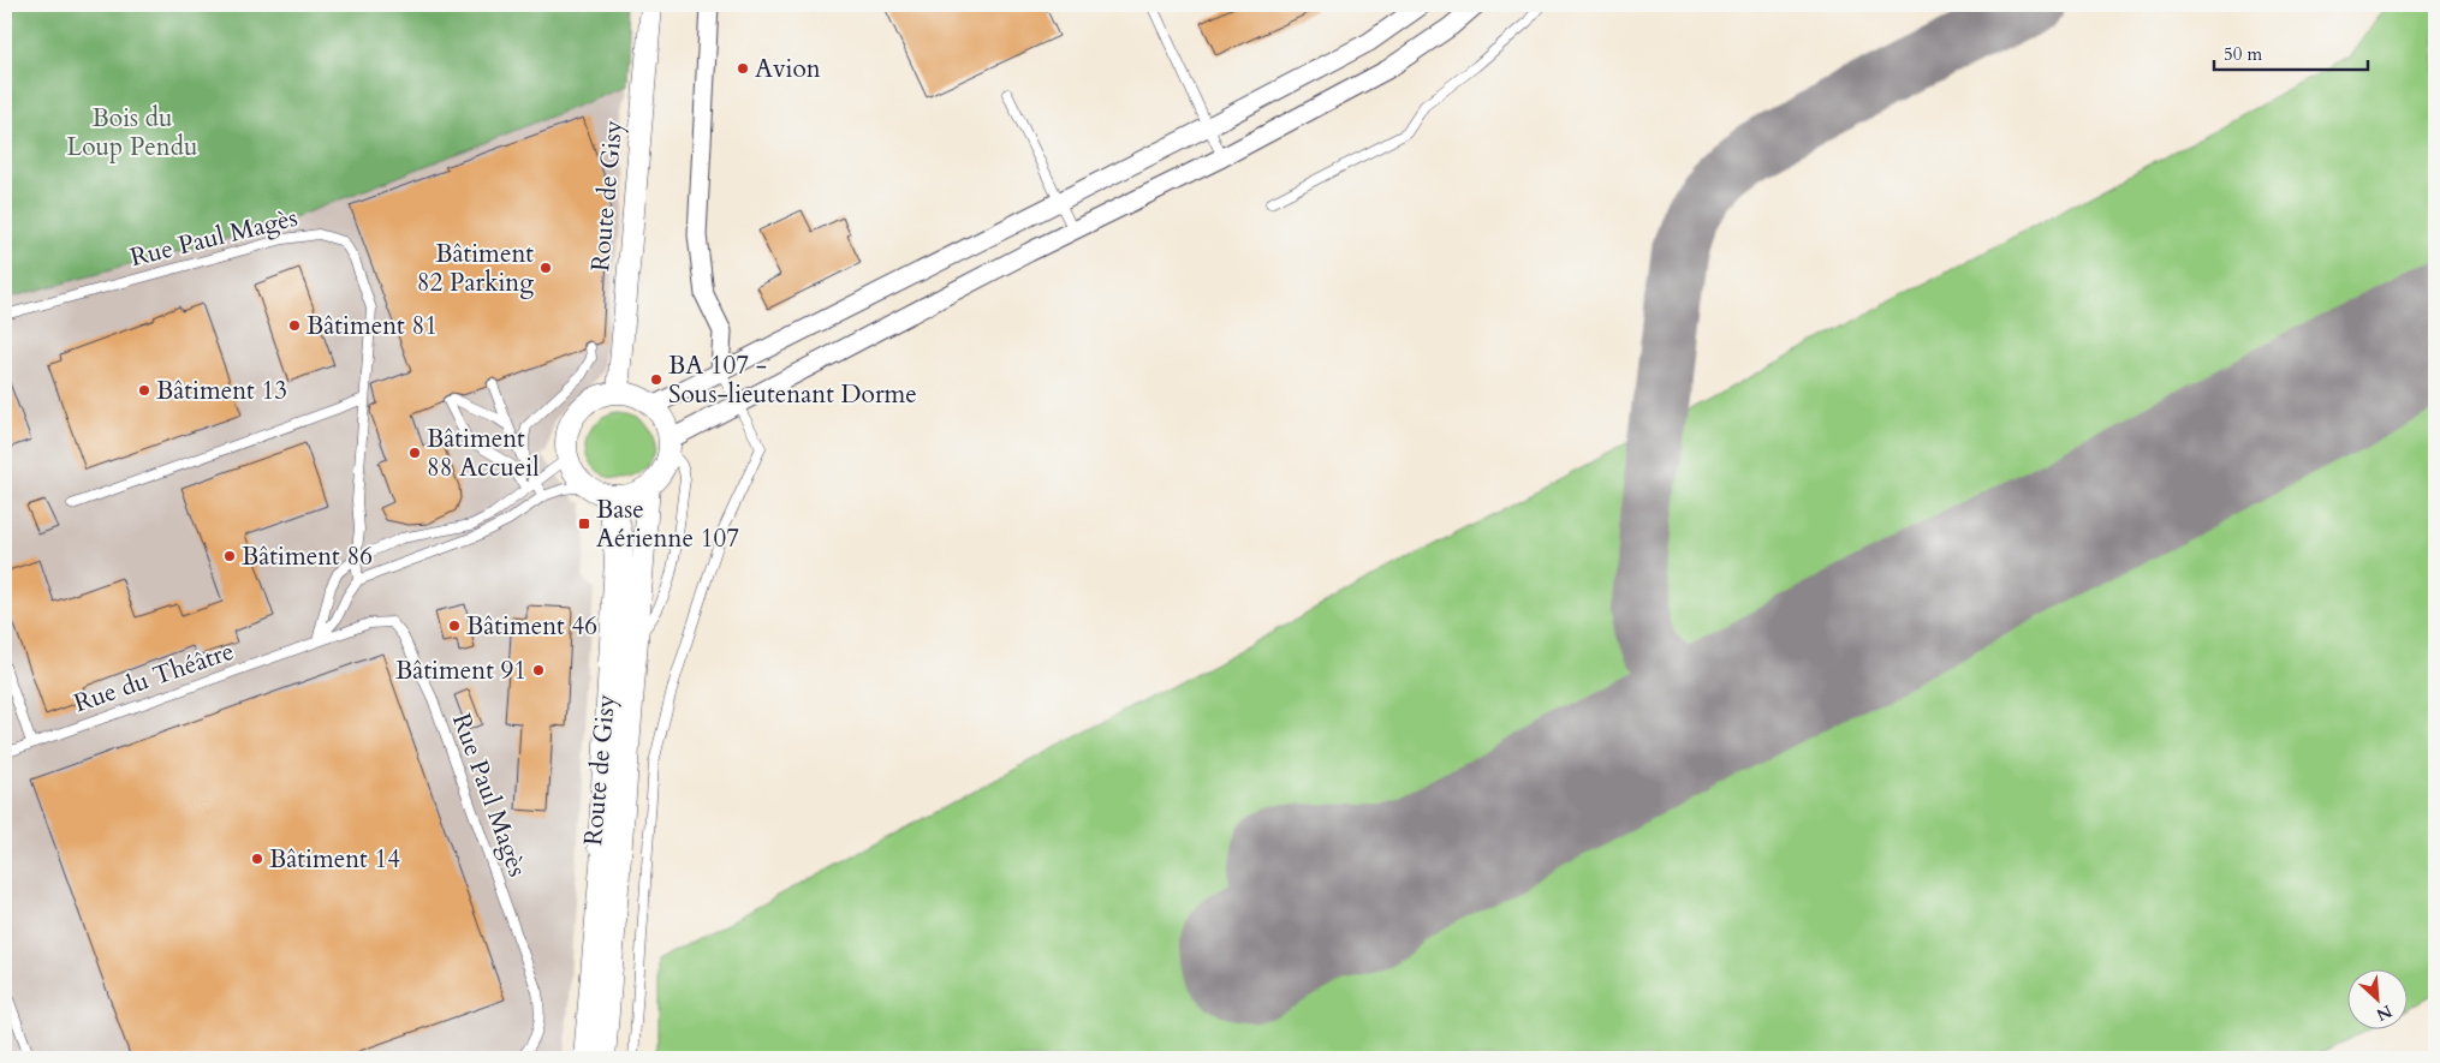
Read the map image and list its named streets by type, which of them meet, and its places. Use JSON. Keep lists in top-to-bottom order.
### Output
{
  "streets": {
    "street": ["Route de Gisy"],
    "lane": ["Rue Paul Magès", "Rue du Théâtre"]
  },
  "crossings": [
    ["Rue Paul Magès", "Rue du Théâtre"]
  ],
  "parks": ["Bois du Loup Pendu"],
  "places": {
    "other": [
      "Avion",
      "Bâtiment 82 Parking",
      "Bâtiment 81",
      "BA 107 - Sous-lieutenant Dorme",
      "Bâtiment 13",
      "Bâtiment 88 Accueil",
      "Bâtiment 86",
      "Bâtiment 46",
      "Bâtiment 91",
      "Bâtiment 14"
    ],
    "transit": ["Base Aérienne 107"]
  },
  "scale_bar": "50 m",
  "north": "bottom right"
}
